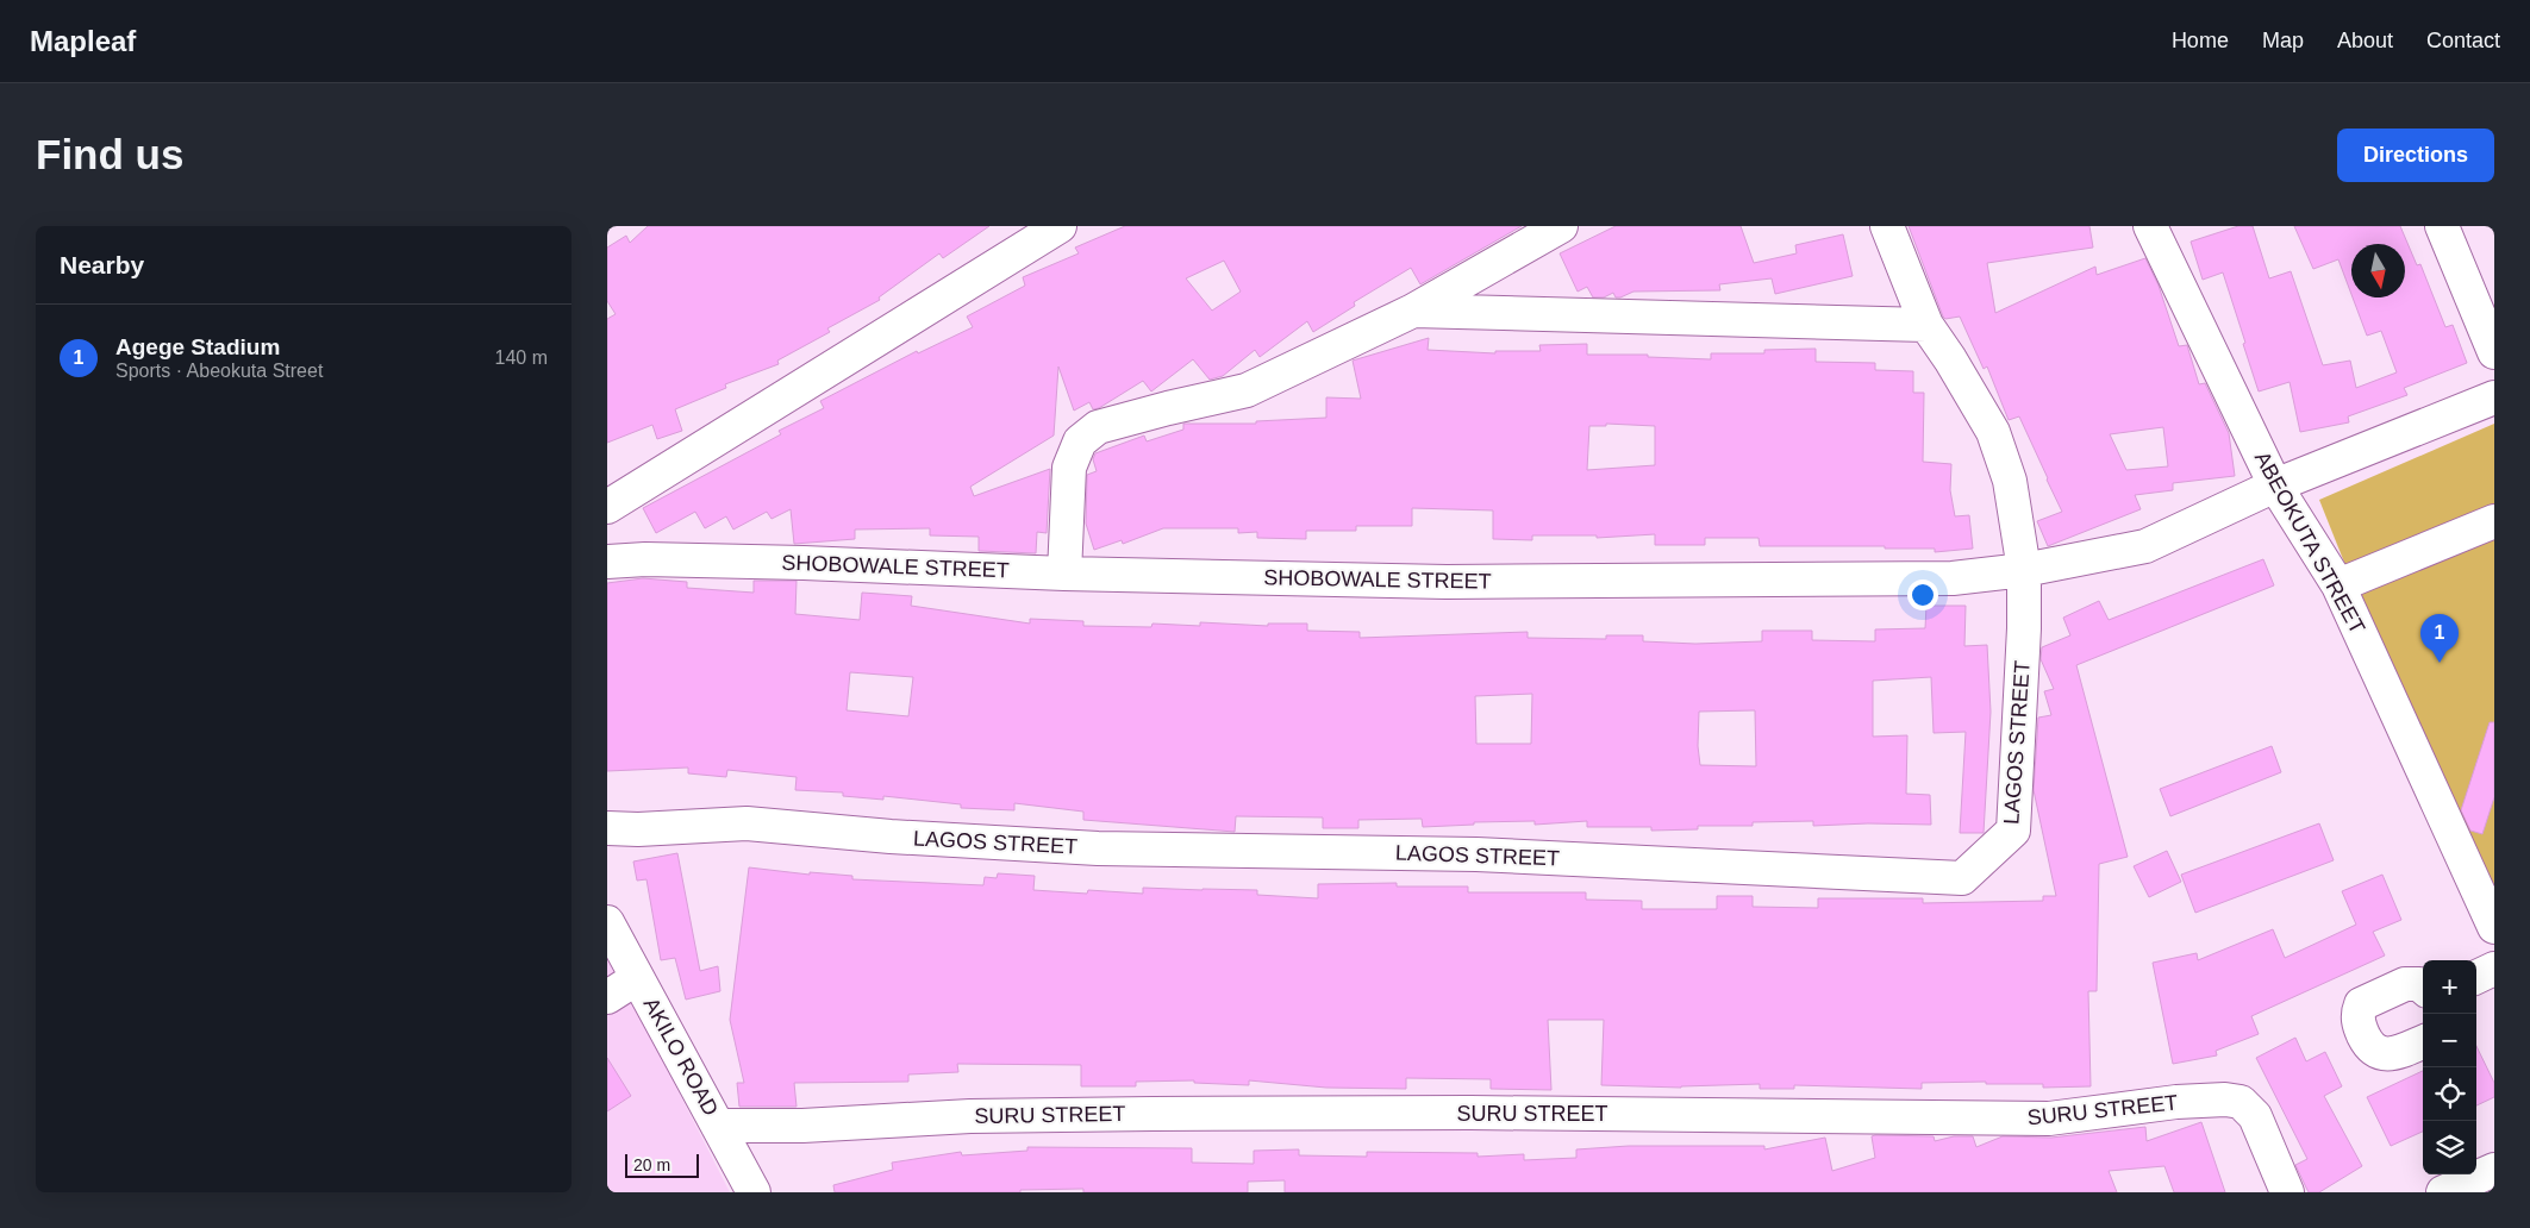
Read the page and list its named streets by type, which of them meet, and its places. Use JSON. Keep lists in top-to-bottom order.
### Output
{
  "streets": {
    "street": [
      "ABEOKUTA STREET",
      "SHOBOWALE STREET",
      "LAGOS STREET",
      "AKILO ROAD",
      "SURU STREET"
    ]
  },
  "crossings": [
    ["ABEOKUTA STREET", "SHOBOWALE STREET"],
    ["SHOBOWALE STREET", "LAGOS STREET"],
    ["AKILO ROAD", "SURU STREET"]
  ],
  "scale_bar": "20 m",
  "north": "bottom",
  "page": {
    "header": "Mapleaf",
    "nav": [
      "Home",
      "Map",
      "About",
      "Contact"
    ],
    "buttons": "Directions",
    "title": "Find us",
    "heading": "Nearby",
    "list": [
      {
        "mark": "1",
        "name": "Agege Stadium",
        "note": "Sports · Abeokuta Street",
        "value": "140 m"
      }
    ],
    "pins": "1",
    "map_buttons": ["+", "−"],
    "scale": "20 m"
  }
}
